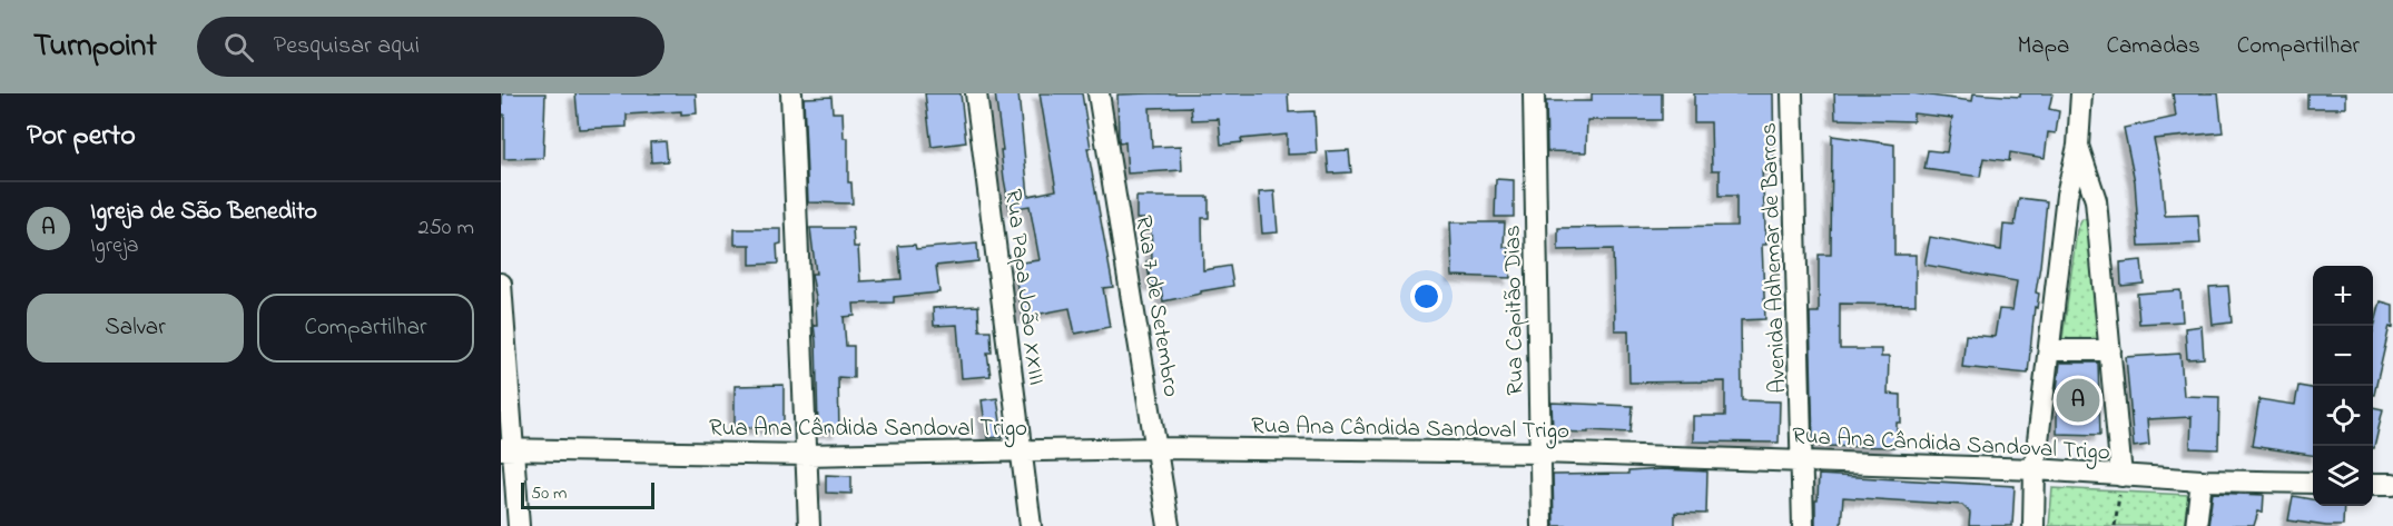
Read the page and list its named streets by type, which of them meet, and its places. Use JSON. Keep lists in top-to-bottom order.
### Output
{
  "streets": {
    "street": [
      "Avenida Adhemar de Barros",
      "Rua Papa João XXIII",
      "Rua 7 de Setembro",
      "Rua Capitão Dias",
      "Rua Ana Cândida Sandoval Trigo"
    ]
  },
  "crossings": [
    ["Avenida Adhemar de Barros", "Rua Ana Cândida Sandoval Trigo"],
    ["Rua Papa João XXIII", "Rua Ana Cândida Sandoval Trigo"],
    ["Rua 7 de Setembro", "Rua Ana Cândida Sandoval Trigo"],
    ["Rua Capitão Dias", "Rua Ana Cândida Sandoval Trigo"]
  ],
  "scale_bar": "50 m",
  "page": {
    "header": "Turnpoint",
    "search": "Pesquisar aqui",
    "nav": ["Mapa", "Camadas", "Compartilhar"],
    "heading": "Por perto",
    "list": [
      {
        "mark": "A",
        "name": "Igreja de São Benedito",
        "note": "Igreja",
        "value": "250 m"
      }
    ],
    "map_buttons": ["+", "−"],
    "buttons": ["Salvar", "Compartilhar"],
    "pins": "A",
    "scale": "50 m"
  }
}
